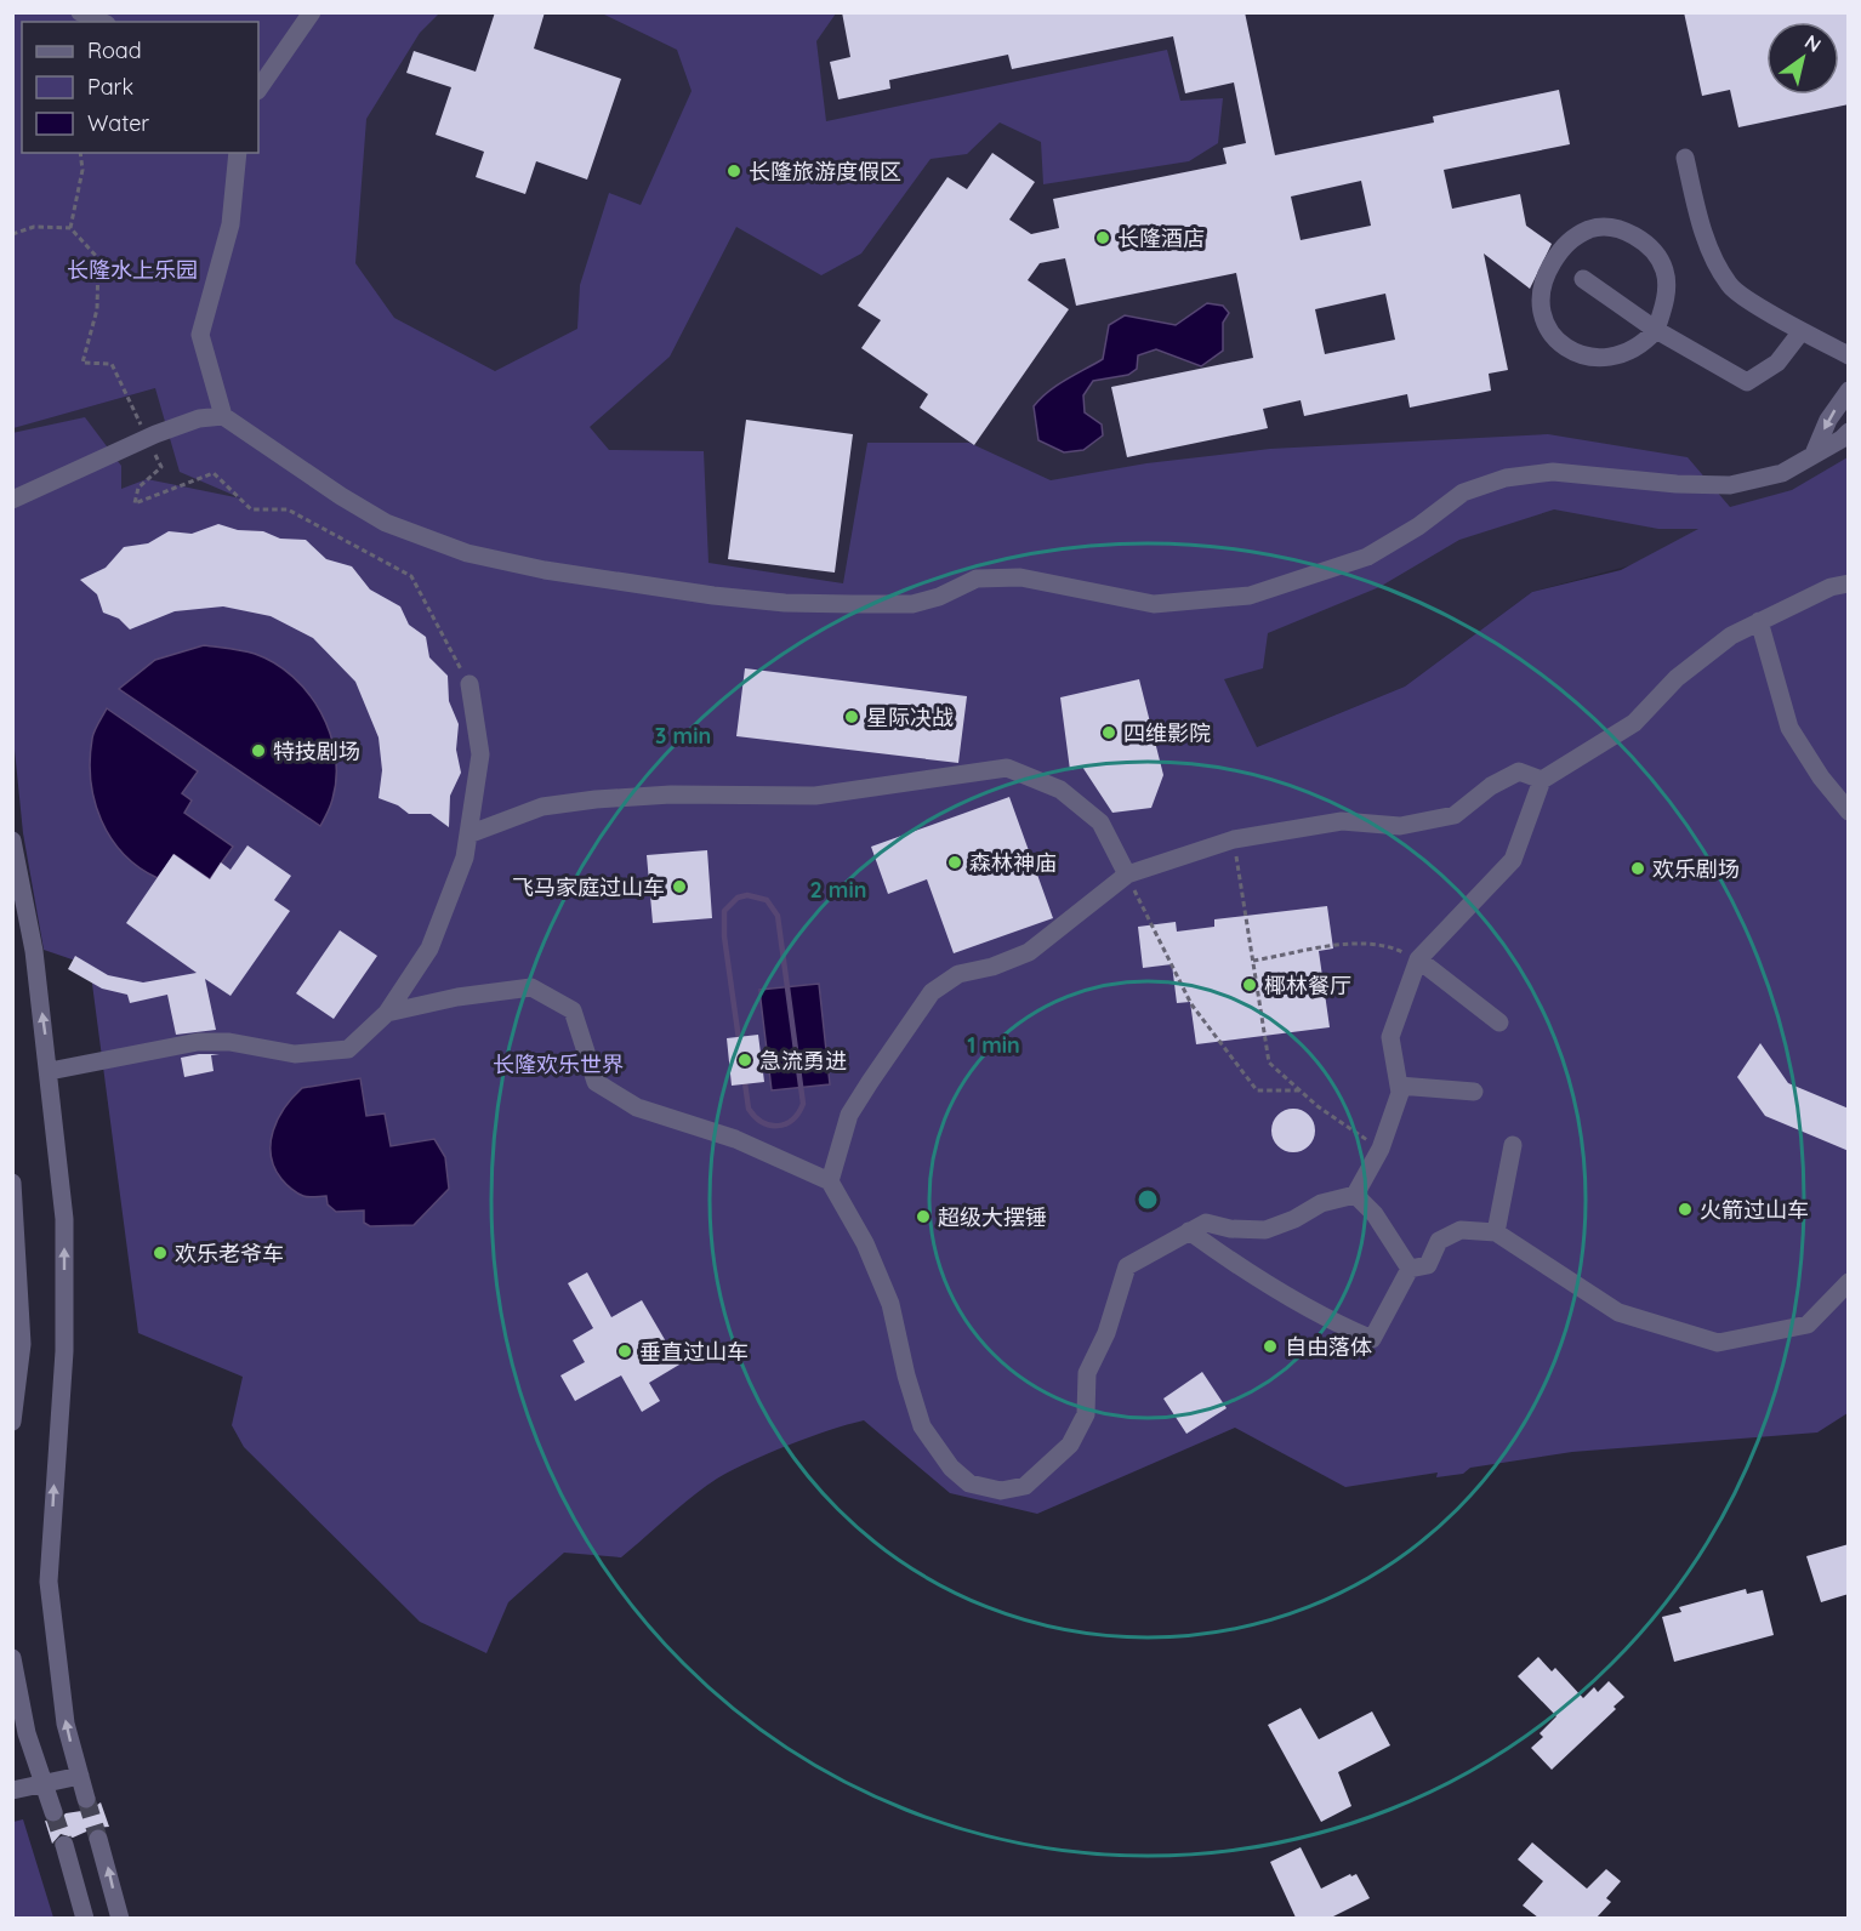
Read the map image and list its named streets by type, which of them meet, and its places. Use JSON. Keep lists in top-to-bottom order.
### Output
{
  "parks": ["长隆水上乐园", "长隆欢乐世界"],
  "places": [
    "长隆旅游度假区",
    "长隆酒店",
    "星际决战",
    "四维影院",
    "特技剧场",
    "森林神庙",
    "欢乐剧场",
    "飞马家庭过山车",
    "椰林餐厅",
    "急流勇进",
    "火箭过山车",
    "超级大摆锤",
    "欢乐老爷车",
    "自由落体",
    "垂直过山车"
  ],
  "legend": ["Road", "Park", "Water"],
  "north": "top right",
  "rings": ["3 min", "2 min", "1 min"]
}
